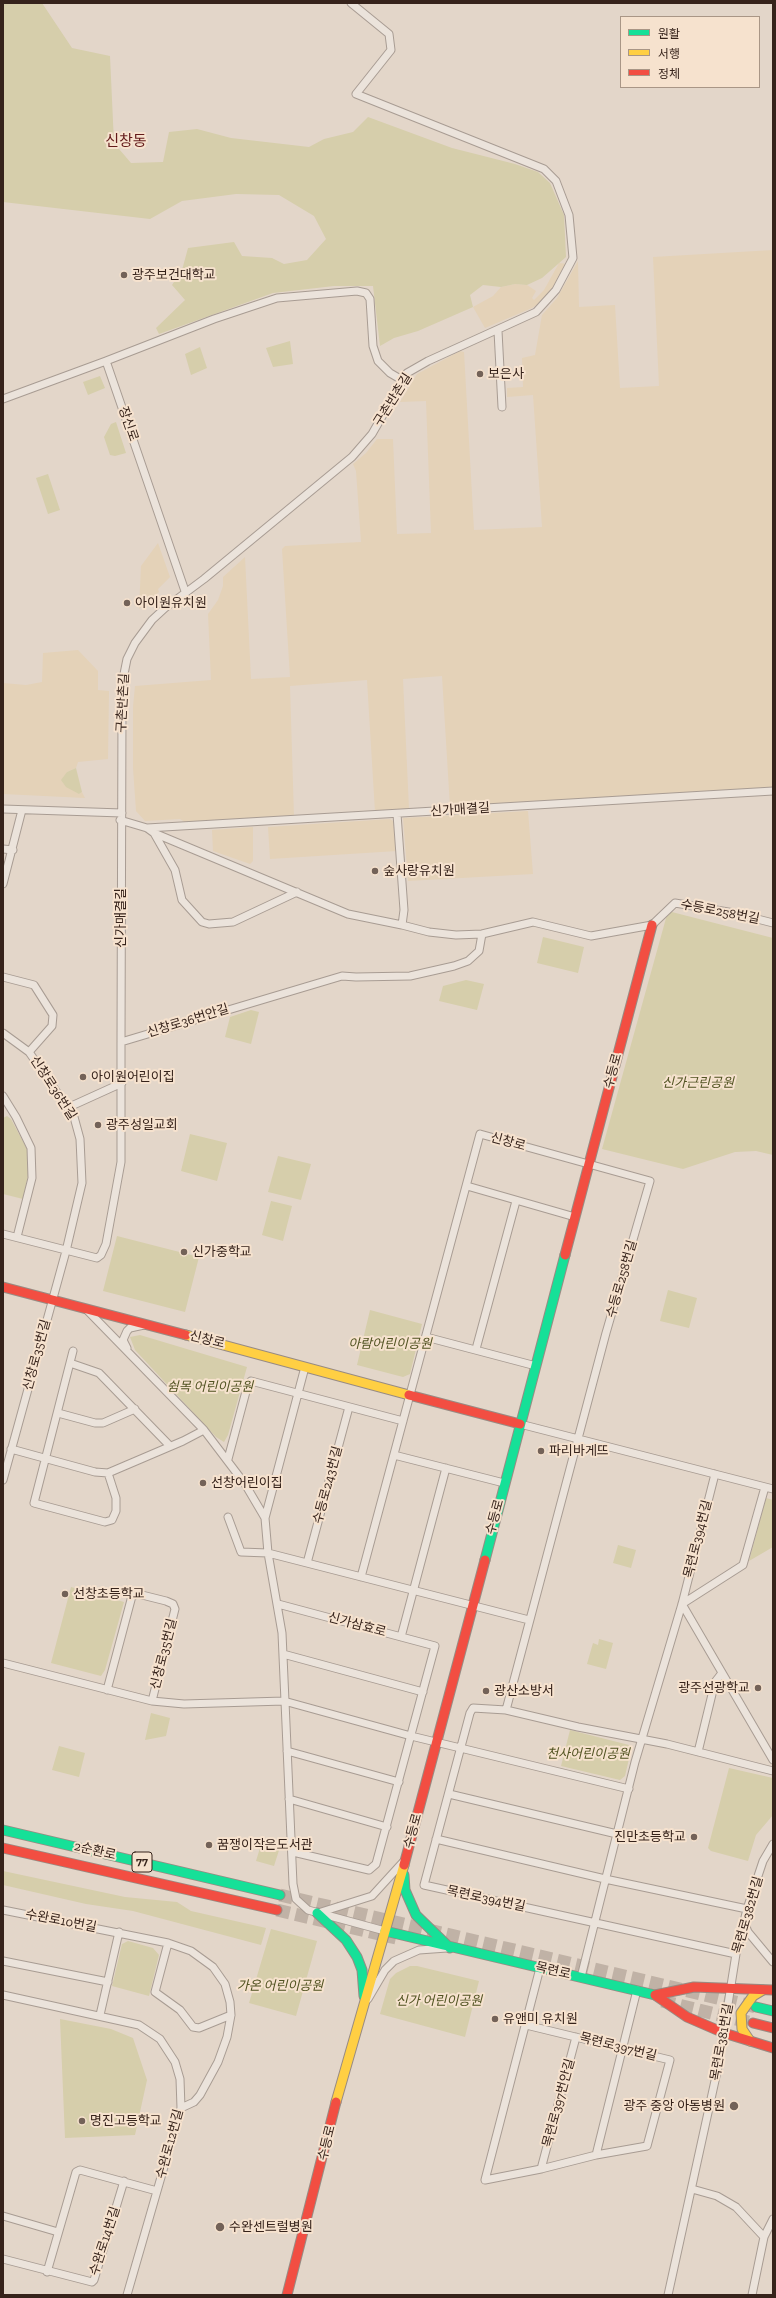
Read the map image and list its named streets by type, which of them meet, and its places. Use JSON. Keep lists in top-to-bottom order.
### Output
{
  "streets": {
    "main road": [
      "수등로",
      "신창로",
      "2순환로",
      "77",
      "목련로"
    ],
    "street": [
      "구촌반촌길",
      "장신로",
      "신가매결길",
      "수등로258번길",
      "신창로36번안길",
      "신창로36번길",
      "신창로35번길",
      "수등로243번길",
      "목련로394번길",
      "신가삼효로",
      "목련로382번길",
      "수완로10번길",
      "목련로381번길",
      "목련로397번길",
      "목련로397번안길",
      "수완로12번길",
      "수완로14번길"
    ]
  },
  "crossings": [
    ["구촌반촌길", "장신로"],
    ["구촌반촌길", "신가매결길"],
    ["신가매결길", "수등로258번길"],
    ["신가매결길", "신창로36번안길"],
    ["신가매결길", "수등로"],
    ["수등로258번길", "수등로"],
    ["수등로258번길", "신창로"],
    ["수등로258번길", "목련로394번길"],
    ["수등로", "신창로"],
    ["수등로", "목련로"],
    ["신창로36번길", "신창로"],
    ["신창로36번길", "신창로35번길"],
    ["신창로", "신창로35번길"],
    ["목련로394번길", "목련로382번길"],
    ["목련로394번길", "목련로"],
    ["목련로382번길", "목련로"],
    ["목련로382번길", "목련로381번길"],
    ["수완로10번길", "수완로12번길"],
    ["목련로", "목련로381번길"],
    ["목련로397번길", "목련로397번안길"]
  ],
  "districts": ["신창동"],
  "parks": [
    "신가근린공원",
    "아람어린이공원",
    "쉼목 어린이공원",
    "천사어린이공원",
    "가온 어린이공원",
    "신가 어린이공원"
  ],
  "places": [
    "광주보건대학교",
    "보은사",
    "아이원유치원",
    "숲사랑유치원",
    "아이원어린이집",
    "광주성일교회",
    "신가중학교",
    "파리바게뜨",
    "선창어린이집",
    "선창초등학교",
    "광주선광학교",
    "광산소방서",
    "진만초등학교",
    "꿈쟁이작은도서관",
    "유앤미 유치원",
    "광주 중앙 아동병원",
    "명진고등학교",
    "수완센트럴병원"
  ],
  "legend": ["원활", "서행", "정체"]
}
